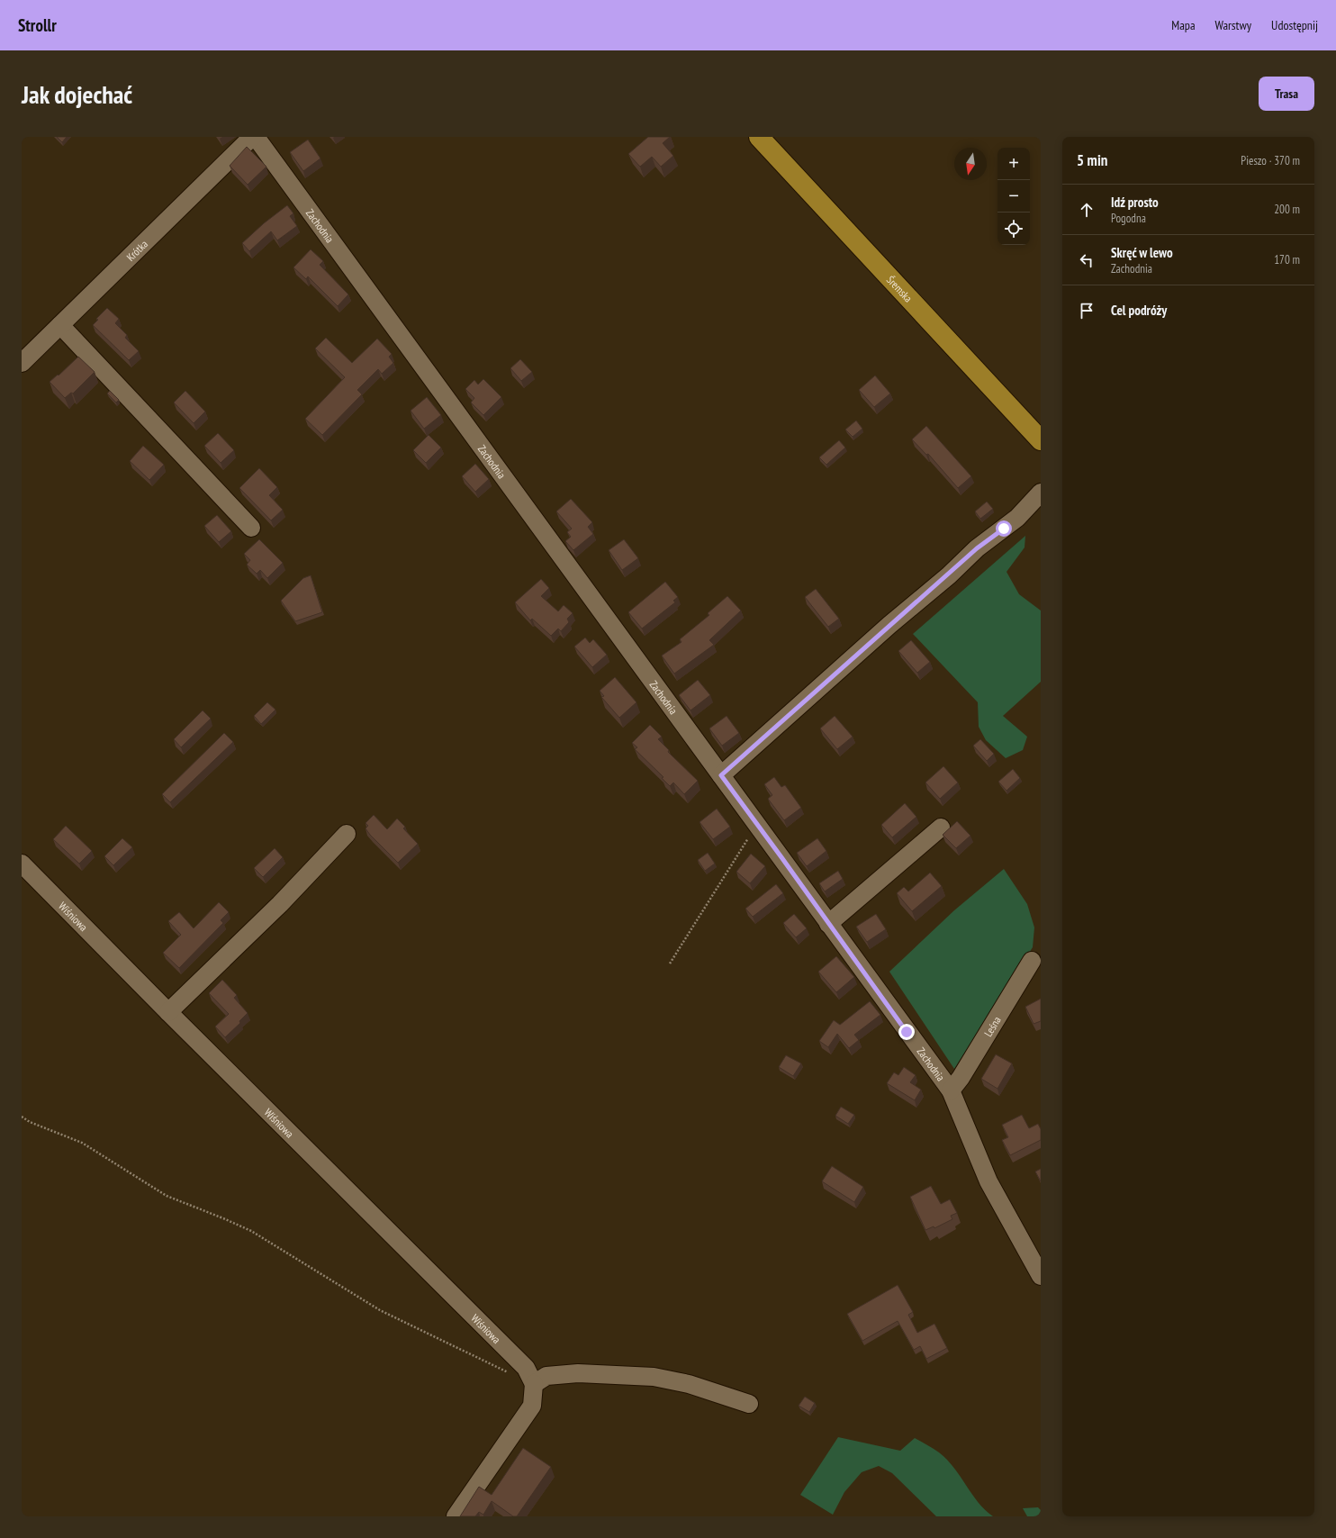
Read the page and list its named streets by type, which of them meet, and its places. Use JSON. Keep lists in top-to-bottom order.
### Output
{
  "streets": {
    "main road": ["Śremska"],
    "street": [
      "Zachodnia",
      "Krótka",
      "Wiśniowa",
      "Leśna"
    ]
  },
  "crossings": [
    ["Zachodnia", "Leśna"]
  ],
  "north": "bottom",
  "page": {
    "header": "Strollr",
    "nav": ["Mapa", "Warstwy", "Udostępnij"],
    "buttons": "Trasa",
    "title": "Jak dojechać",
    "heading": ["5 min", "Pieszo · 370 m"],
    "map_buttons": ["+", "−"],
    "list": [
      ["Idź prosto", "Pogodna", "200 m"],
      ["Skręć w lewo", "Zachodnia", "170 m"],
      "Cel podróży"
    ]
  }
}
